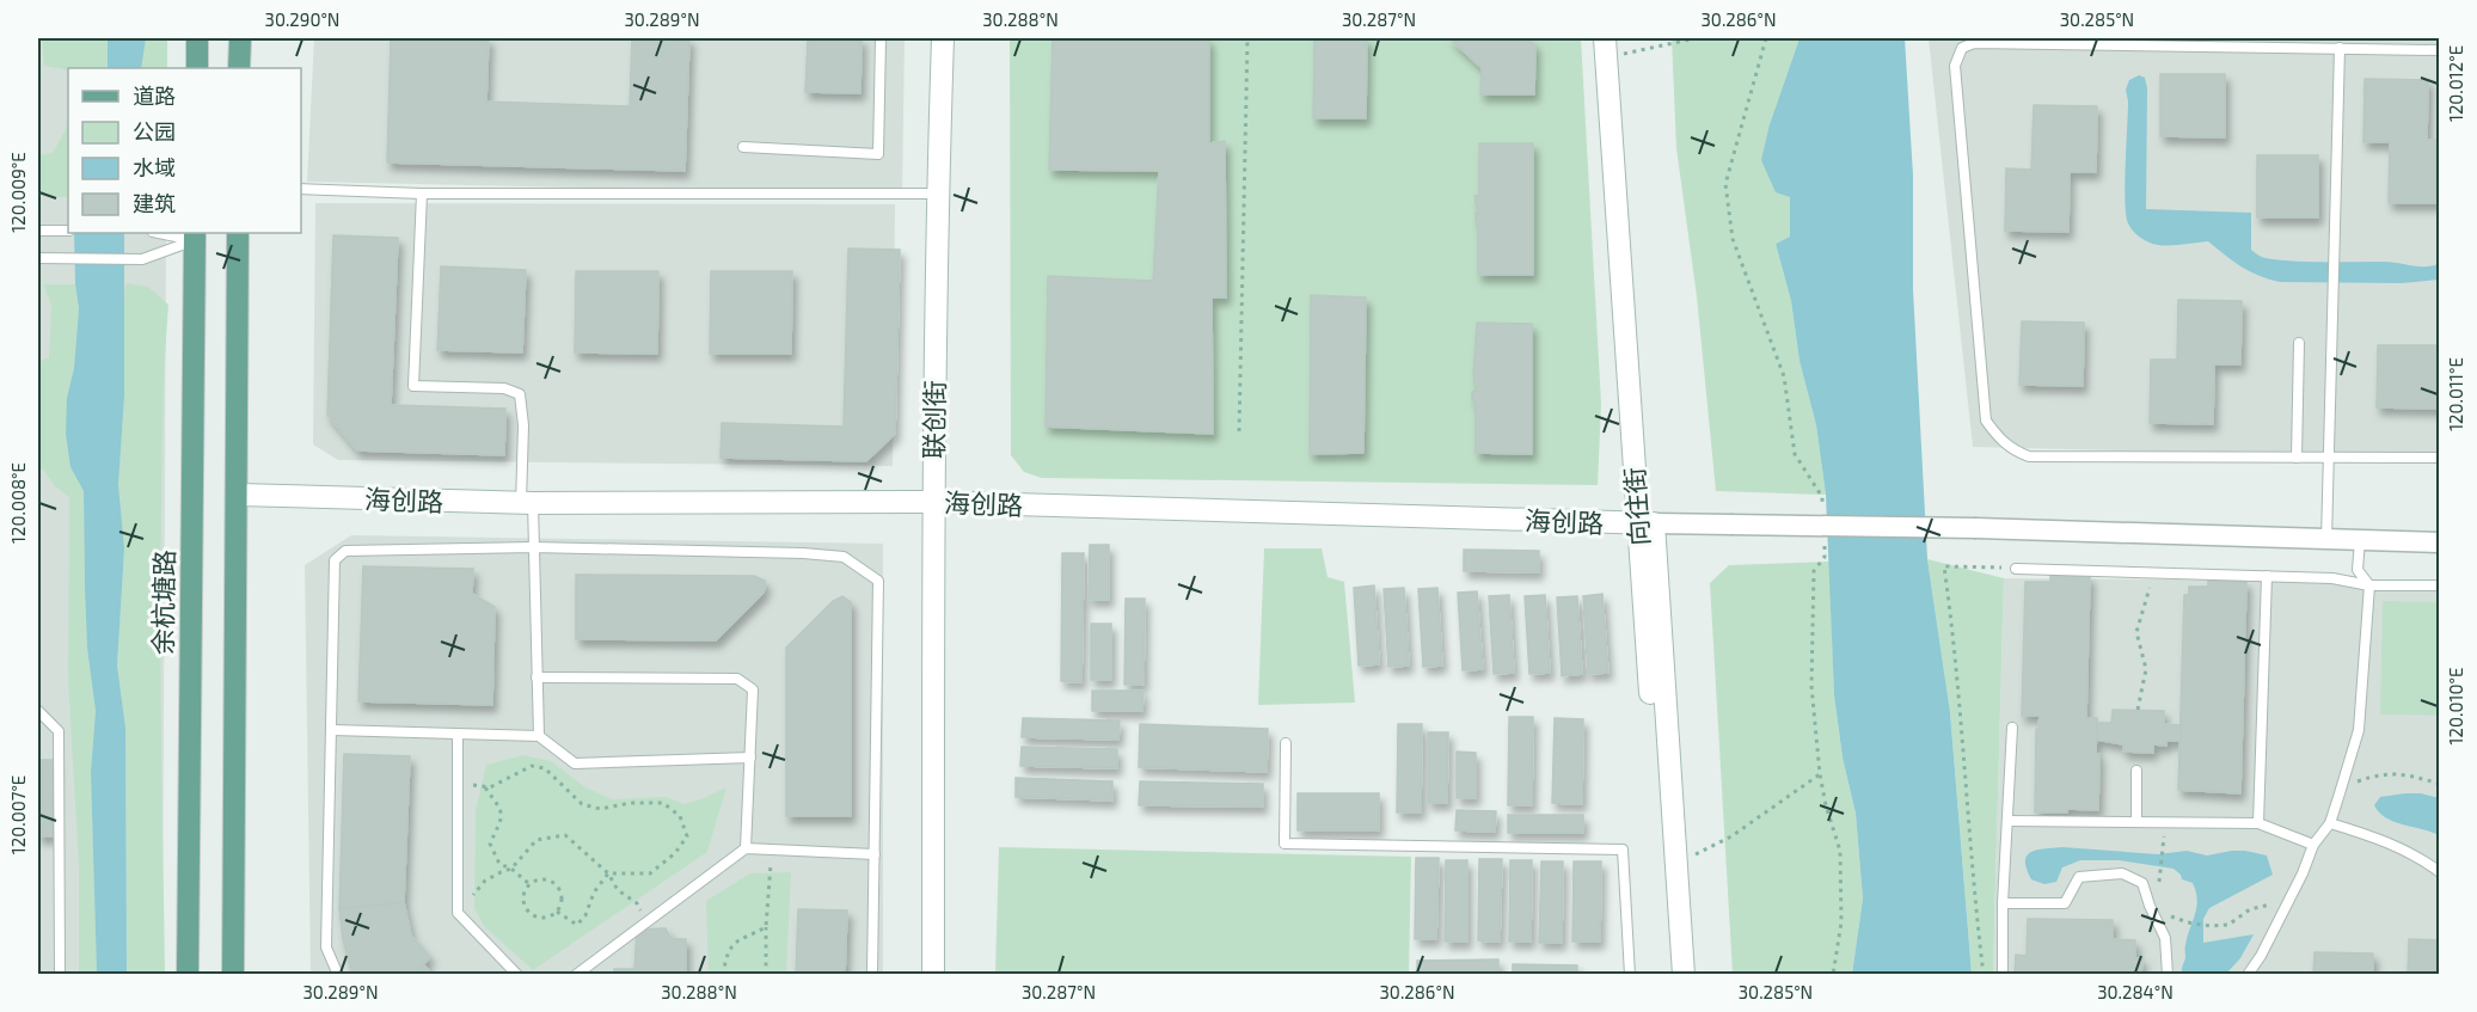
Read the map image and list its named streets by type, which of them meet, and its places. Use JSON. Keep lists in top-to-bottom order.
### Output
{
  "streets": {
    "main road": ["余杭塘路"],
    "street": ["联创街", "海创路", "向往街"]
  },
  "crossings": [
    ["联创街", "海创路"],
    ["海创路", "向往街"]
  ],
  "legend": [
    "道路",
    "公园",
    "水域",
    "建筑"
  ],
  "coordinates": [
    "30.290°N",
    "30.289°N",
    "30.288°N",
    "30.287°N",
    "30.286°N",
    "30.285°N",
    "120.012°E",
    "120.009°E",
    "120.011°E",
    "120.008°E",
    "120.010°E",
    "120.007°E",
    "30.284°N"
  ]
}
